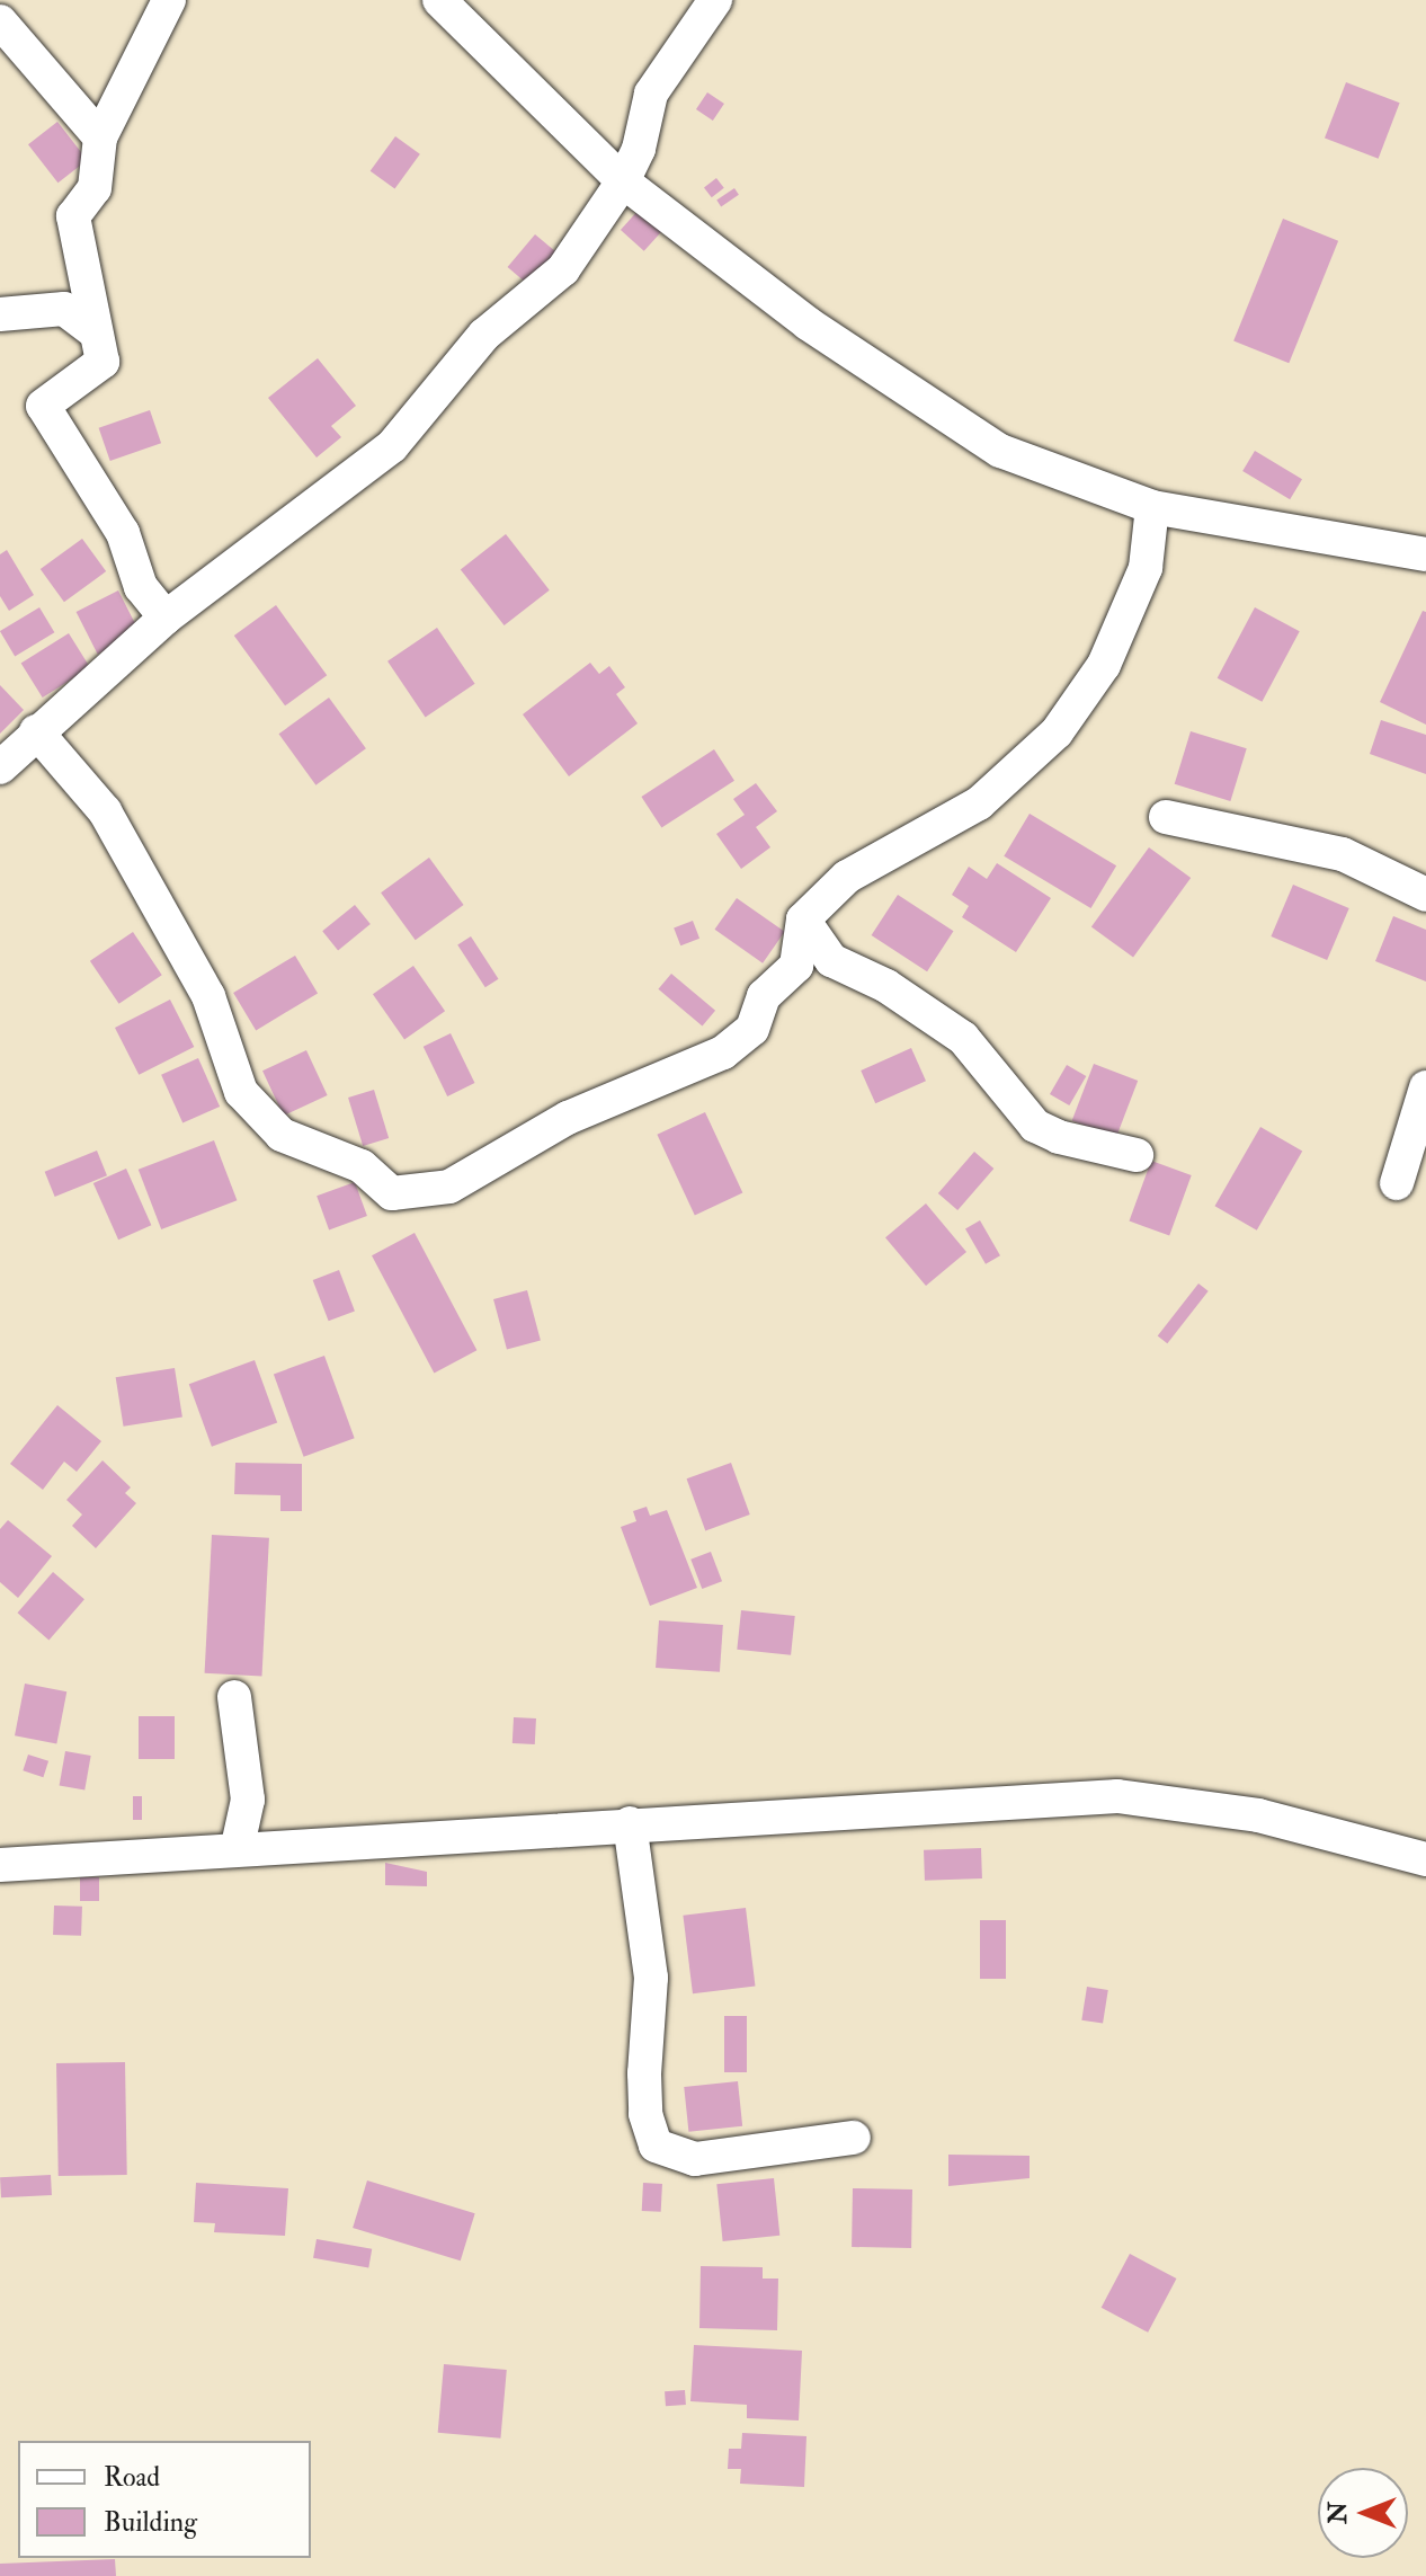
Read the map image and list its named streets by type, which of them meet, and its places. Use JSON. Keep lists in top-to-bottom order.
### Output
{
  "legend": ["Road", "Building"],
  "north": "left"
}
